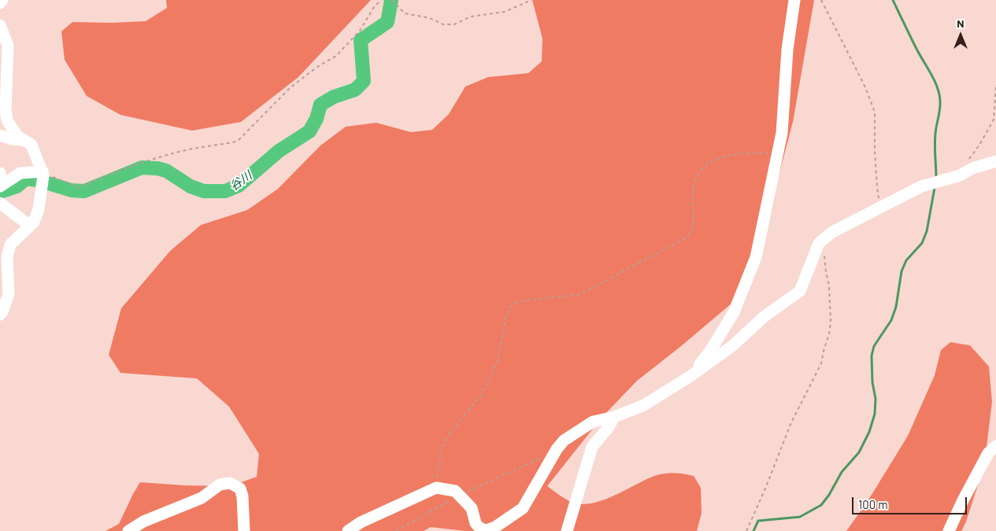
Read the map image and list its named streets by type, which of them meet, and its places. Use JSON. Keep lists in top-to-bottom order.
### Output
{
  "water": ["谷川"],
  "scale_bar": "100 m",
  "north": "top"
}
